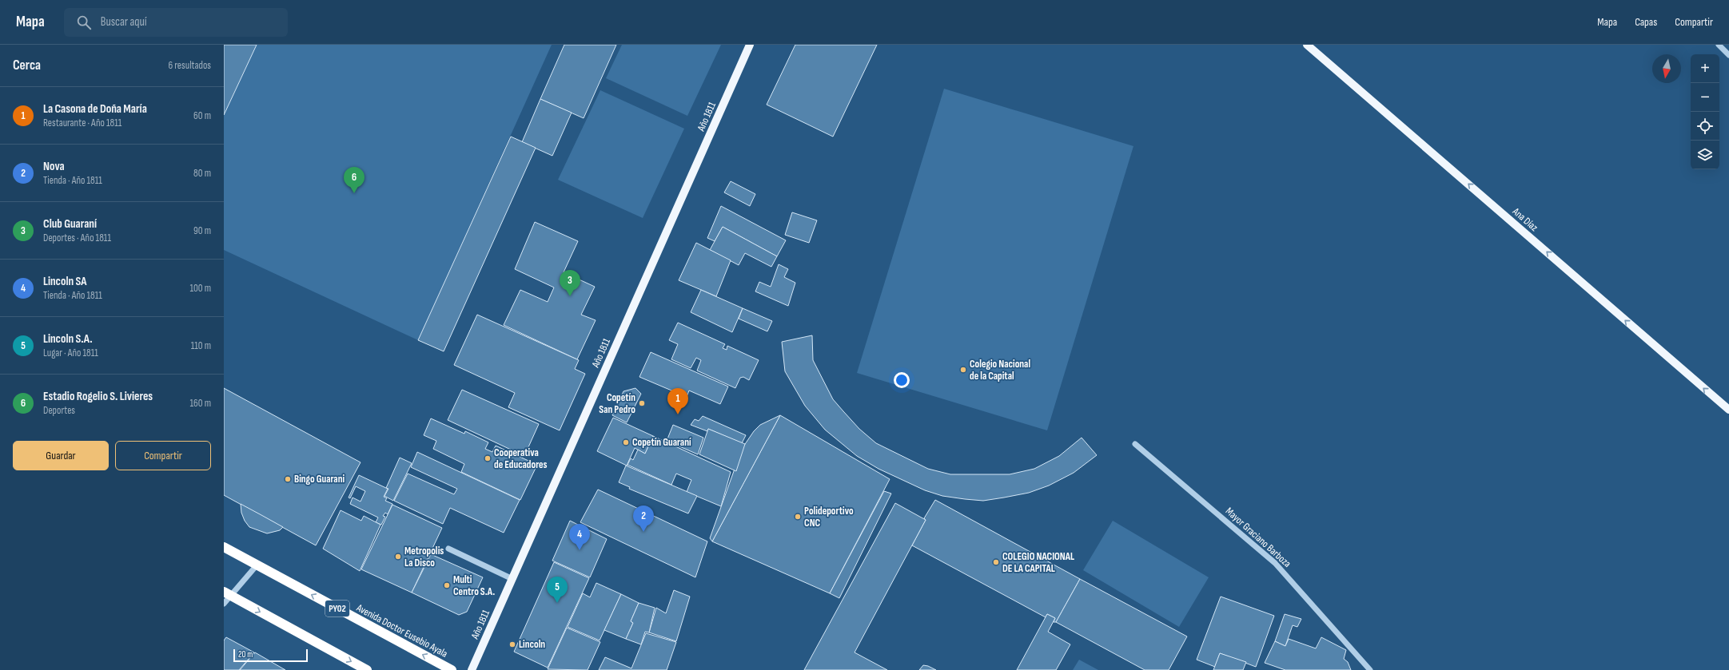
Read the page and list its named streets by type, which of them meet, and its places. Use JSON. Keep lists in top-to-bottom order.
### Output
{
  "streets": {
    "highway": ["PY02", "Avenida Doctor Eusebio Ayala"],
    "main road": ["Año 1811", "Ana Díaz"],
    "street": ["Mayor Graciano Barboza"]
  },
  "one_way": ["Ana Díaz"],
  "places": [
    "Colegio Nacional de la Capital",
    "Copetín San Pedro",
    "Copetín Guaraní",
    "Cooperativa de Educadores",
    "Bingo Guarani",
    "Polideportivo CNC",
    "Metropolis La Disco",
    "COLEGIO NACIONAL DE LA CAPITAL",
    "Multi Centro S.A.",
    "Lincoln"
  ],
  "scale_bar": "20 m",
  "north": "bottom",
  "page": {
    "header": "Mapa",
    "search": "Buscar aquí",
    "nav": ["Mapa", "Capas", "Compartir"],
    "heading": ["Cerca", "6 resultados"],
    "map_buttons": ["+", "−"],
    "list": [
      {
        "mark": "1",
        "name": "La Casona de Doña María",
        "note": "Restaurante · Año 1811",
        "value": "60 m"
      },
      {
        "mark": "2",
        "name": "Nova",
        "note": "Tienda · Año 1811",
        "value": "80 m"
      },
      {
        "mark": "3",
        "name": "Club Guaraní",
        "note": "Deportes · Año 1811",
        "value": "90 m"
      },
      {
        "mark": "4",
        "name": "Lincoln SA",
        "note": "Tienda · Año 1811",
        "value": "100 m"
      },
      {
        "mark": "5",
        "name": "Lincoln S.A.",
        "note": "Lugar · Año 1811",
        "value": "110 m"
      },
      {
        "mark": "6",
        "name": "Estadio Rogelio S. Livieres",
        "note": "Deportes",
        "value": "160 m"
      }
    ],
    "pins": [
      "6",
      "3",
      "1",
      "2",
      "4",
      "5"
    ],
    "buttons": ["Guardar", "Compartir"],
    "scale": "20 m"
  }
}
